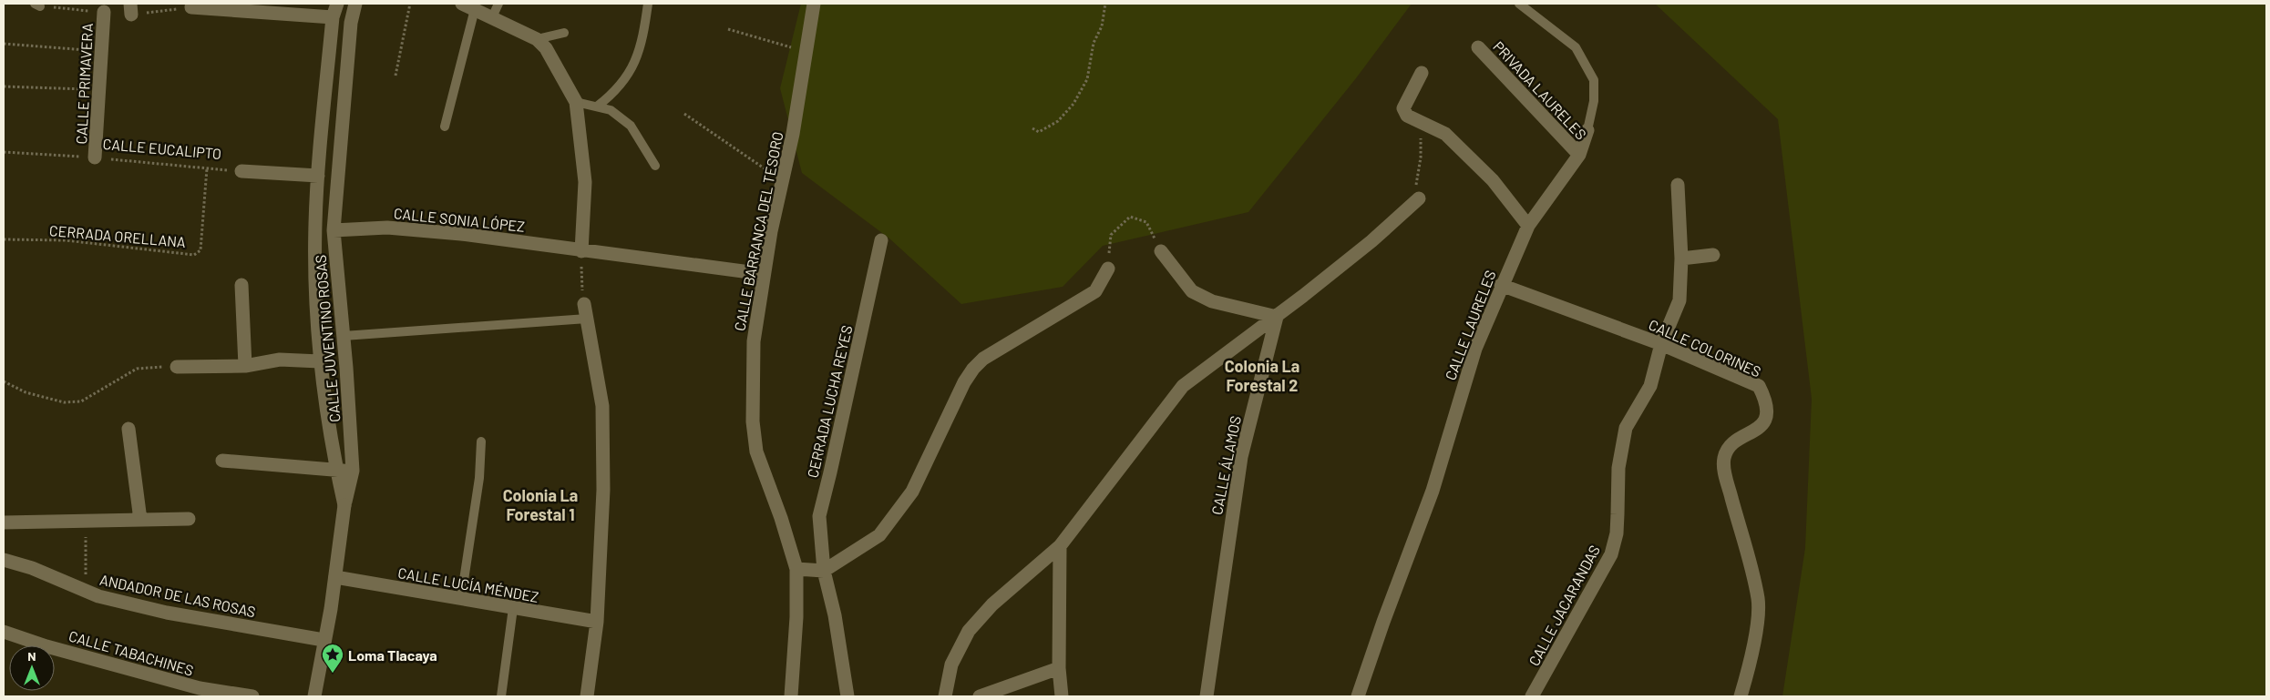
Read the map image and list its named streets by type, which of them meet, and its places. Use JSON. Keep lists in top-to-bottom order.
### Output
{
  "streets": {
    "street": [
      "CALLE PRIMAVERA",
      "PRIVADA LAURELES",
      "CALLE SONIA LÓPEZ",
      "CALLE BARRANCA DEL TESORO",
      "CALLE LAURELES",
      "CALLE JUVENTINO ROSAS",
      "CALLE COLORINES",
      "CERRADA LUCHA REYES",
      "CALLE ÁLAMOS",
      "CALLE LUCÍA MÉNDEZ",
      "ANDADOR DE LAS ROSAS",
      "CALLE JACARANDAS",
      "CALLE TABACHINES"
    ],
    "path": ["CALLE EUCALIPTO", "CERRADA ORELLANA"]
  },
  "crossings": [
    ["CALLE PRIMAVERA", "CALLE EUCALIPTO"],
    ["PRIVADA LAURELES", "CALLE LAURELES"],
    ["CALLE EUCALIPTO", "CERRADA ORELLANA"],
    ["CALLE SONIA LÓPEZ", "CALLE BARRANCA DEL TESORO"],
    ["CALLE SONIA LÓPEZ", "CALLE JUVENTINO ROSAS"],
    ["CALLE LAURELES", "CALLE COLORINES"],
    ["CALLE JUVENTINO ROSAS", "CALLE LUCÍA MÉNDEZ"],
    ["CALLE JUVENTINO ROSAS", "ANDADOR DE LAS ROSAS"],
    ["CALLE COLORINES", "CALLE JACARANDAS"]
  ],
  "districts": ["Colonia La Forestal 2", "Colonia La Forestal 1"],
  "places": {
    "place": ["Loma Tlacaya"]
  },
  "north": "top"
}
